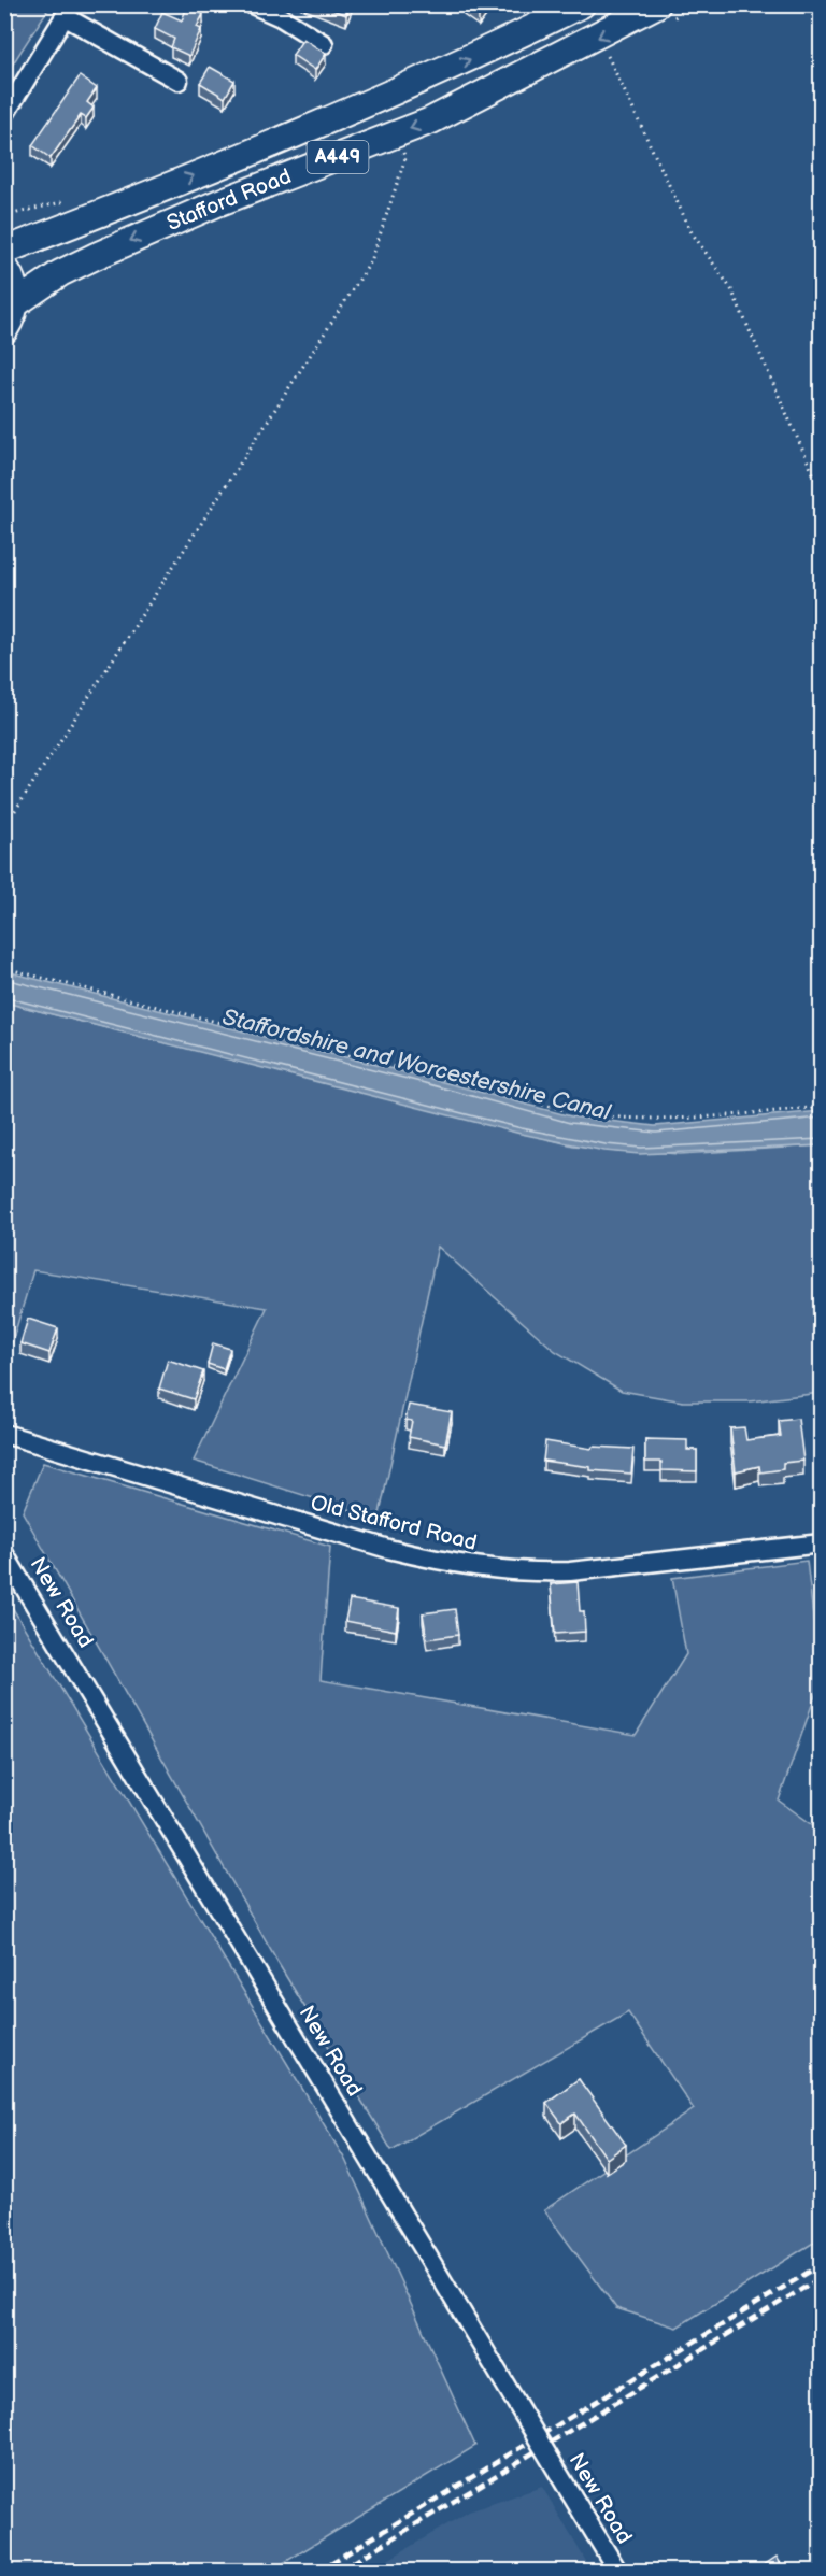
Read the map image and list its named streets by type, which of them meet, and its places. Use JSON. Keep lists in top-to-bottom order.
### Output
{
  "streets": {
    "highway": ["A449", "Stafford Road"],
    "street": ["Old Stafford Road", "New Road"]
  },
  "water": ["Staffordshire and Worcestershire Canal"]
}
